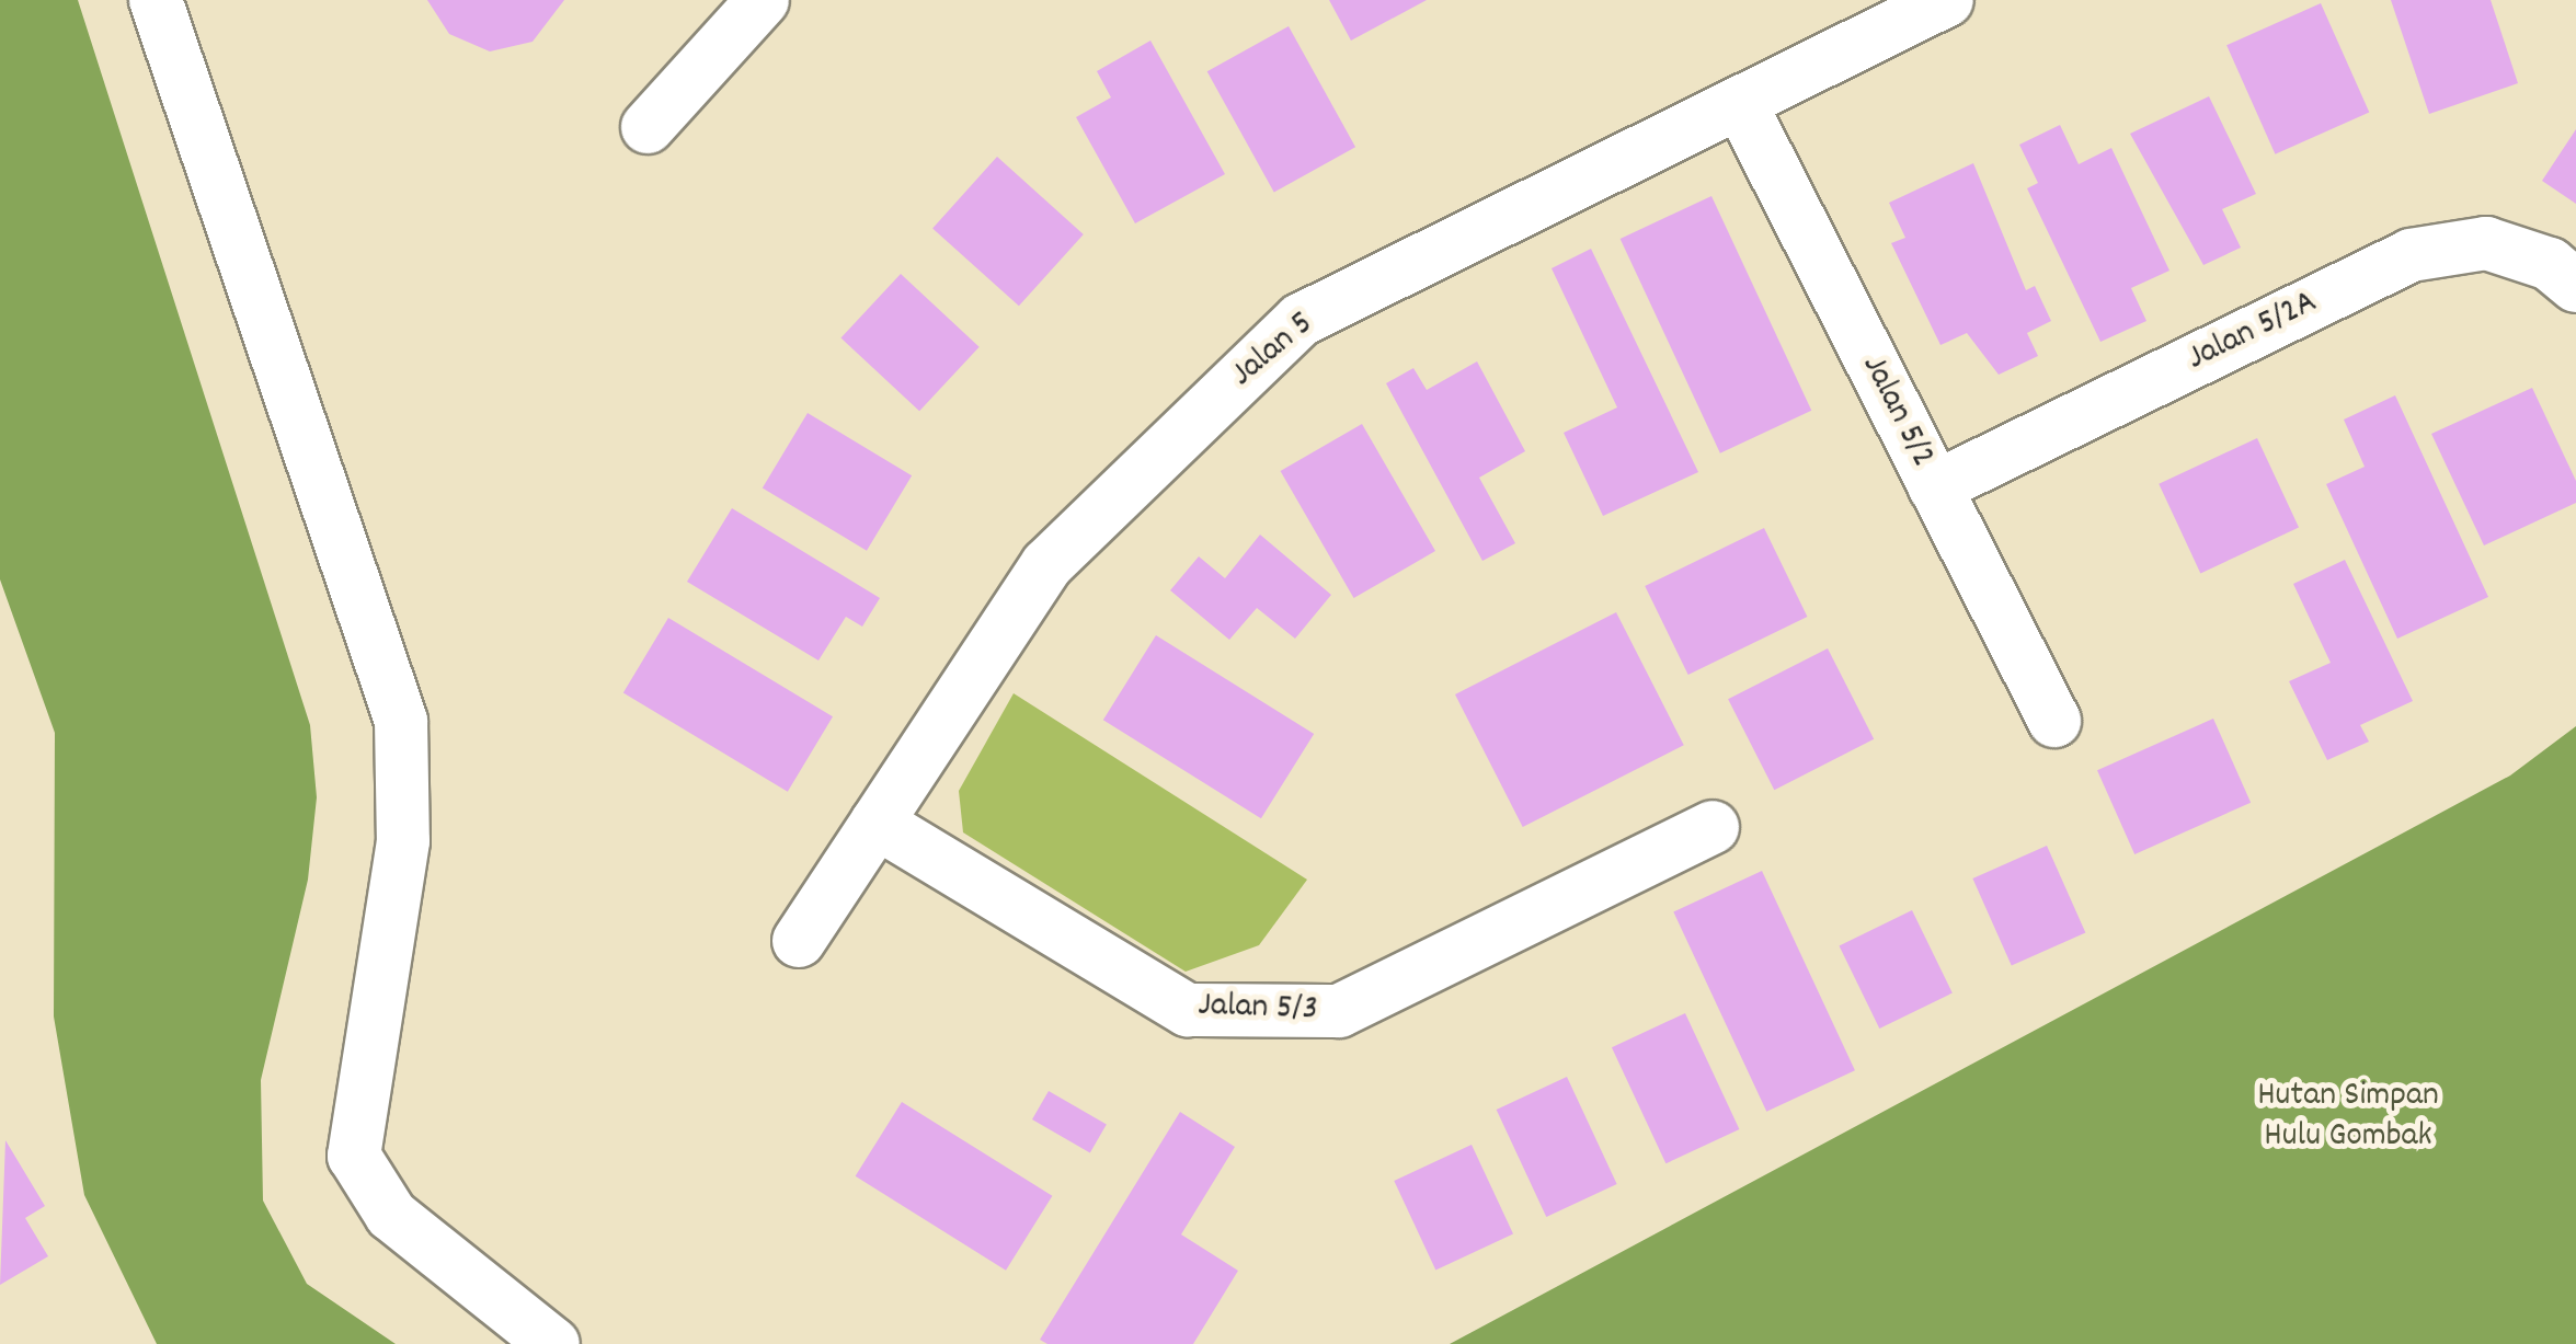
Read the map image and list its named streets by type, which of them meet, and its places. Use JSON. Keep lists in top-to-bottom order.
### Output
{
  "streets": {
    "street": [
      "Jalan 5/2A",
      "Jalan 5",
      "Jalan 5/2",
      "Jalan 5/3"
    ]
  },
  "crossings": [
    ["Jalan 5/2A", "Jalan 5/2"],
    ["Jalan 5", "Jalan 5/2"],
    ["Jalan 5", "Jalan 5/3"]
  ],
  "parks": ["Hutan Simpan Hulu Gombak"]
}
